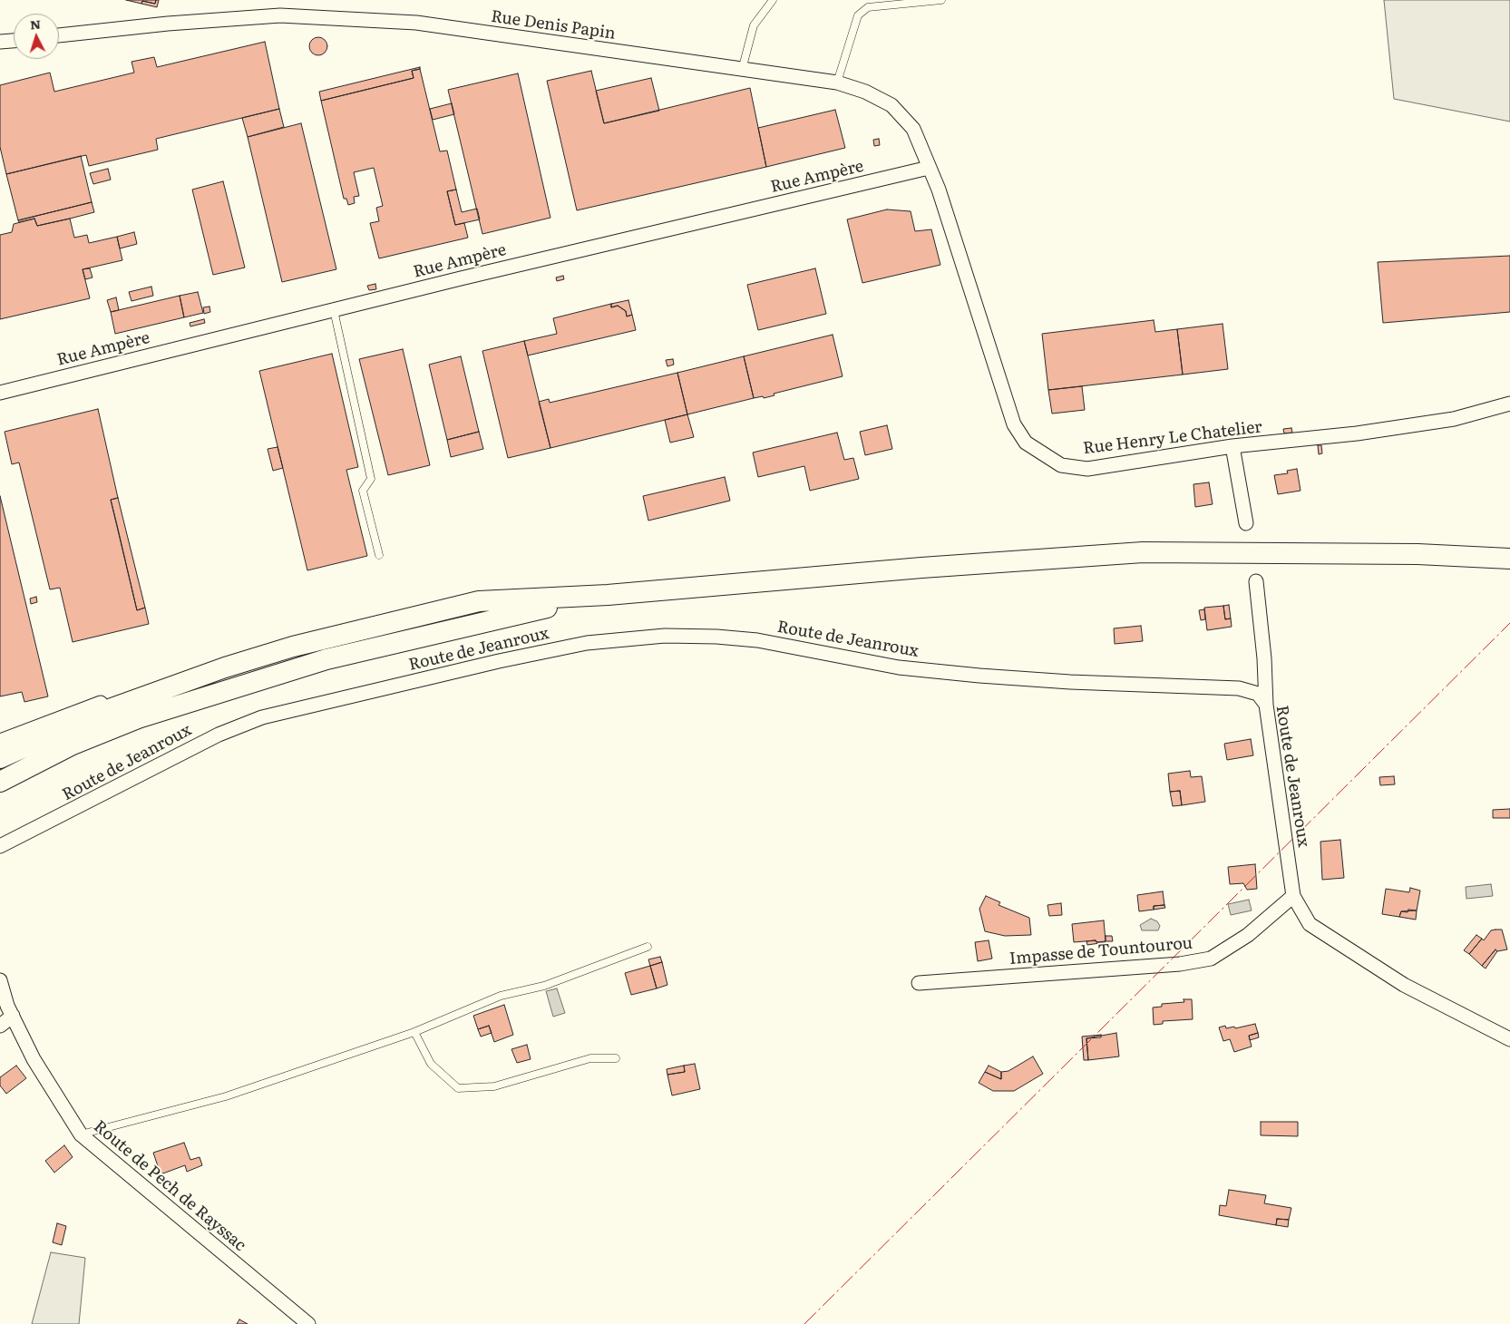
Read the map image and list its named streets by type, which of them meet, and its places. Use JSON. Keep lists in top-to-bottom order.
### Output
{
  "streets": {
    "street": [
      "Rue Denis Papin",
      "Rue Ampère",
      "Rue Henry Le Chatelier",
      "Route de Jeanroux",
      "Impasse de Tountourou",
      "Route de Pech de Rayssac"
    ]
  },
  "crossings": [
    ["Rue Denis Papin", "Rue Ampère"],
    ["Rue Denis Papin", "Rue Henry Le Chatelier"],
    ["Rue Ampère", "Rue Henry Le Chatelier"],
    ["Route de Jeanroux", "Impasse de Tountourou"]
  ],
  "north": "top"
}
